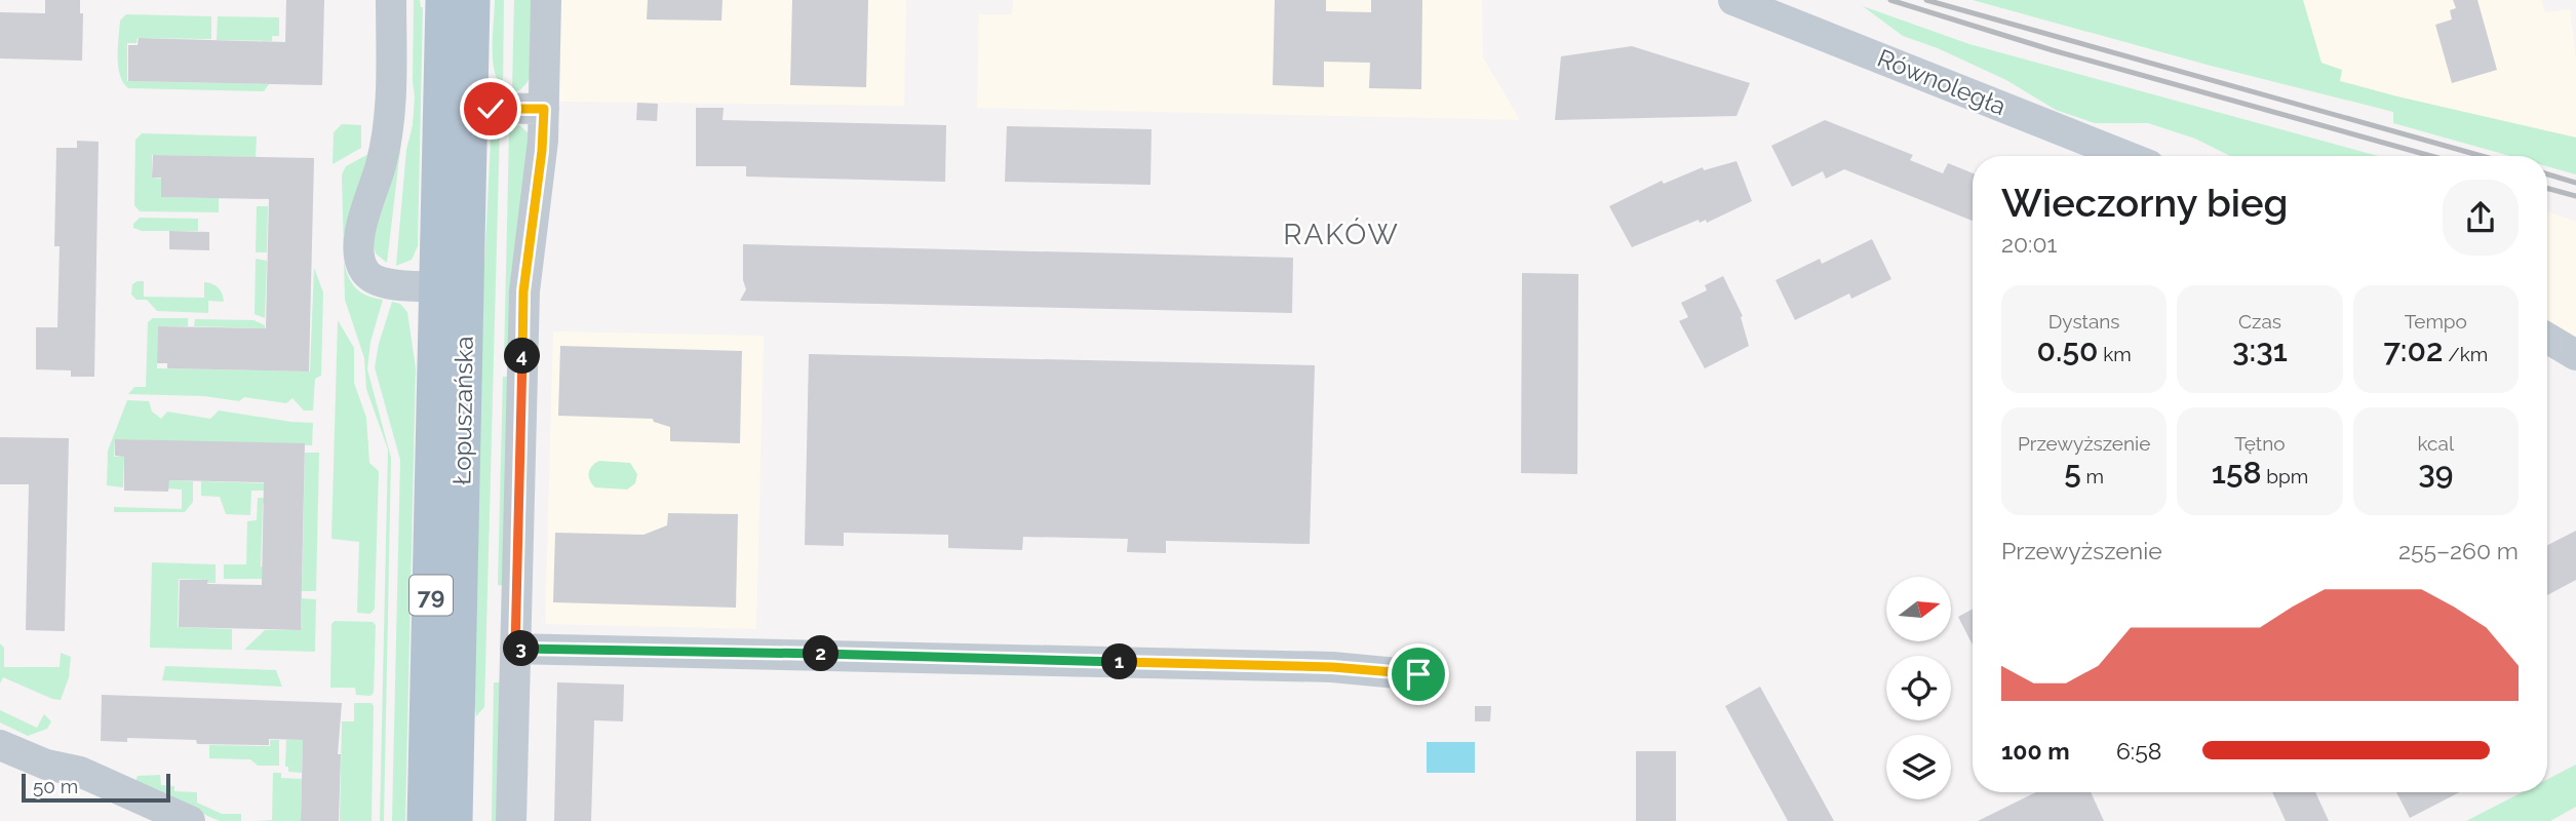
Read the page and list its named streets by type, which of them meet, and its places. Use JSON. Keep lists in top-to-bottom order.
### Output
{
  "streets": {
    "main road": ["Łopuszańska", "79"],
    "street": ["Równoległa"]
  },
  "districts": ["RAKÓW"],
  "scale_bar": "50 m",
  "north": "right",
  "page": {
    "heading": ["Wieczorny bieg", "20:01"],
    "stats": [
      ["Dystans", "0.50 km"],
      ["Czas", "3:31"],
      ["Tempo", "7:02 /km"],
      ["Przewyższenie", "5 m"],
      ["Tętno", "158 bpm"],
      ["kcal", "39"]
    ],
    "pins": [
      "4",
      "3",
      "2",
      "1"
    ],
    "chart": ["Przewyższenie", "255–260 m"],
    "list": [
      {
        "name": "100 m",
        "note": "6:58"
      }
    ],
    "scale": "50 m"
  }
}
